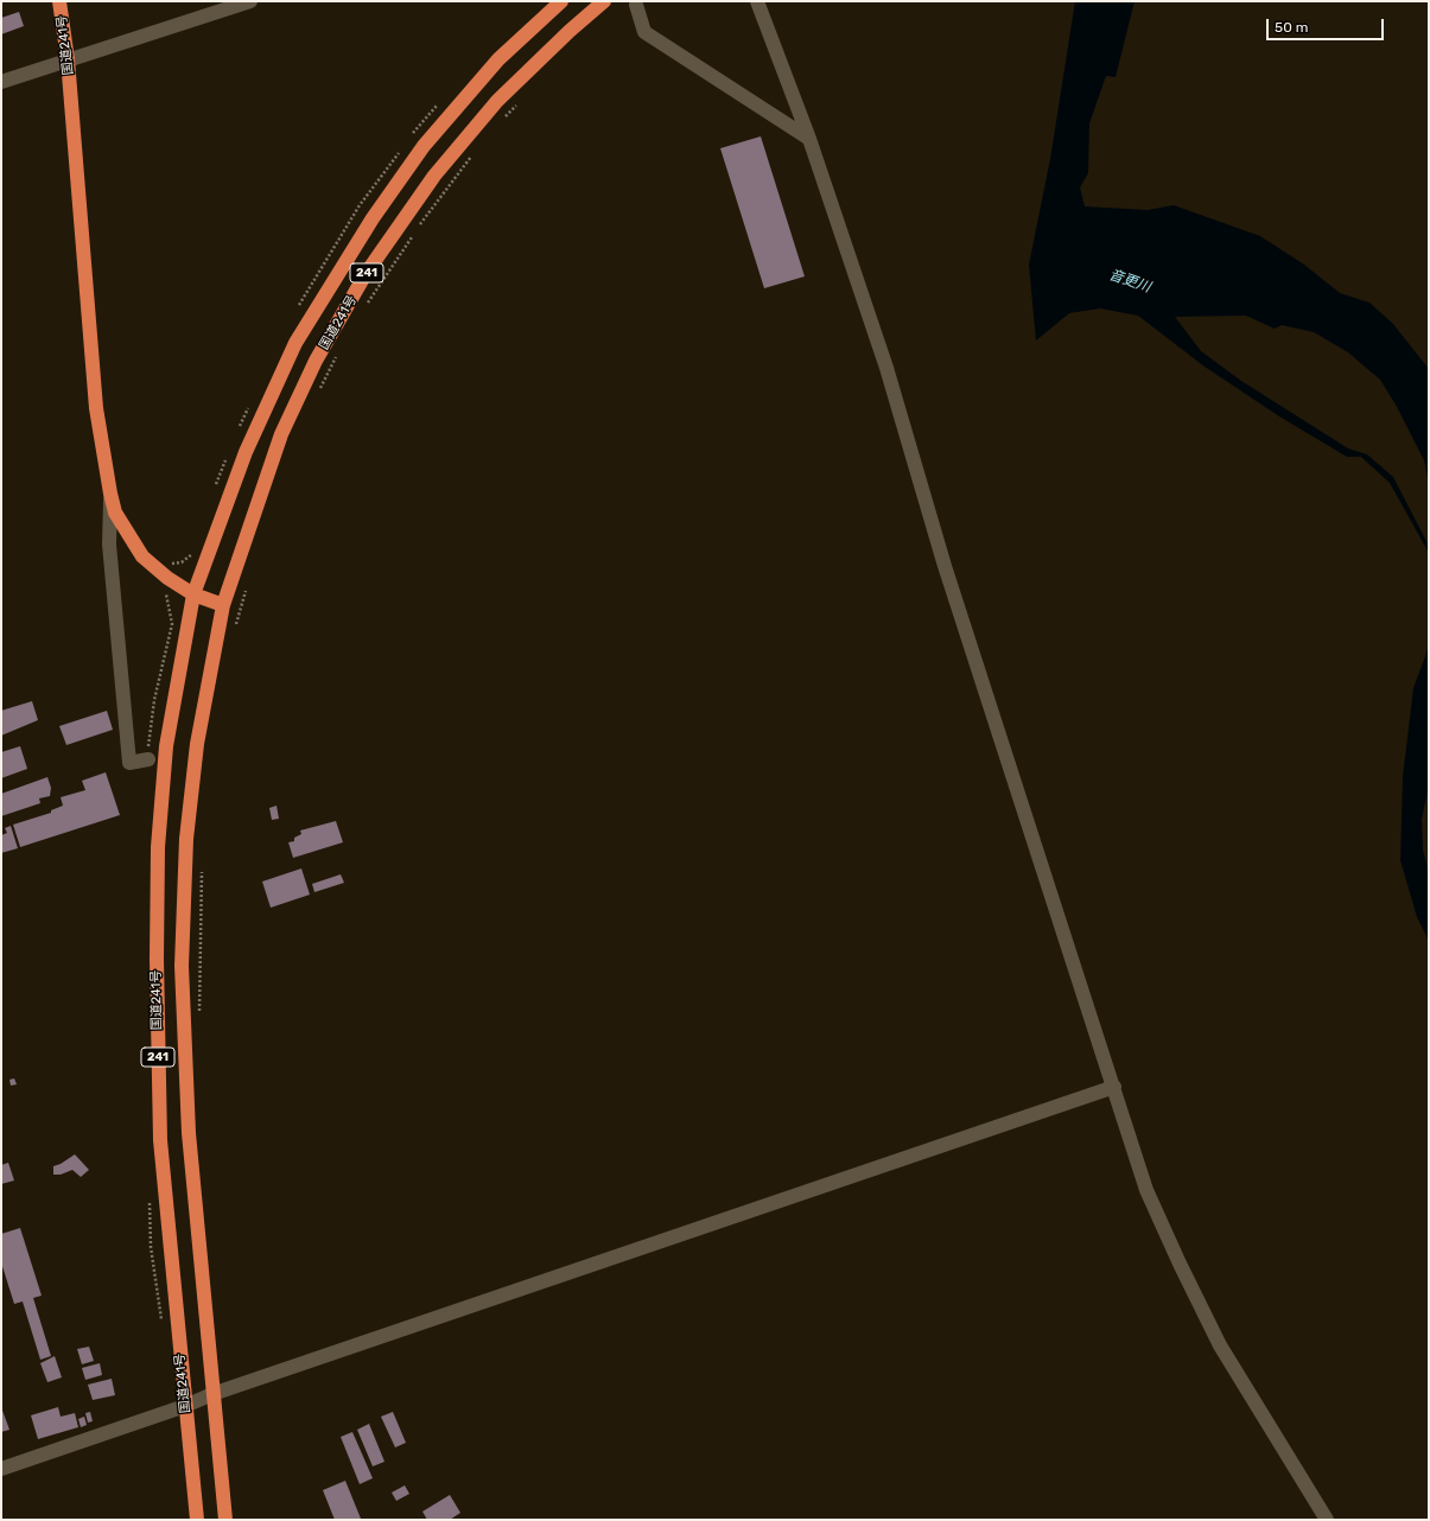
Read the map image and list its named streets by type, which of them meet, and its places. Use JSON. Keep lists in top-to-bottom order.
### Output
{
  "streets": {
    "highway": ["国道241号", "241"]
  },
  "water": ["音更川"],
  "scale_bar": "50 m"
}
